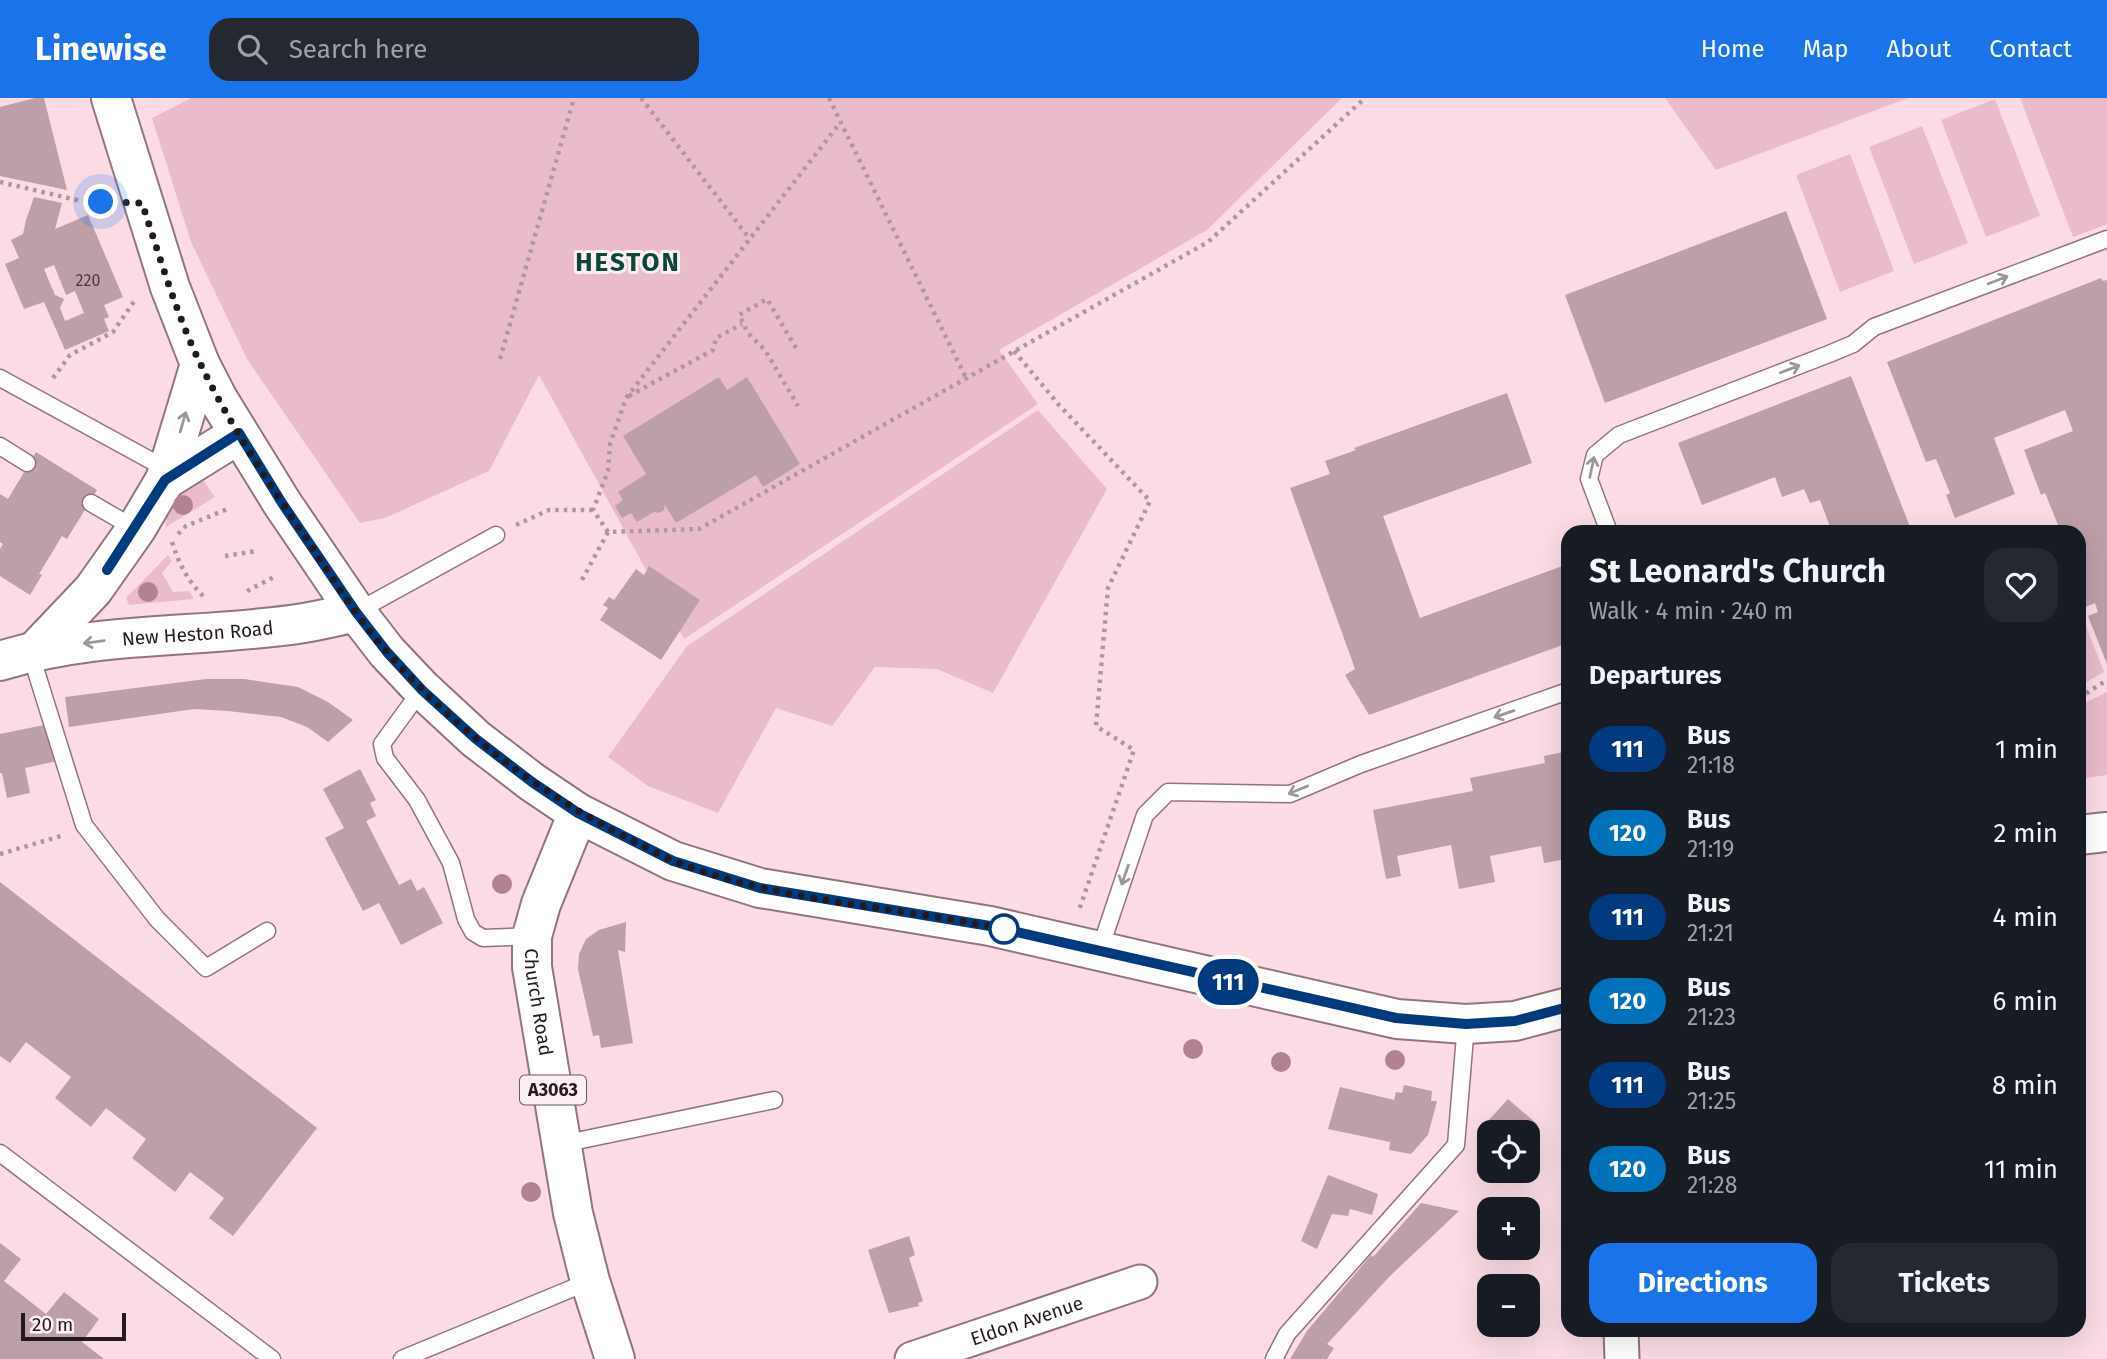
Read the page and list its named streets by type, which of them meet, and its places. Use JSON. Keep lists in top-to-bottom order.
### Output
{
  "streets": {
    "main road": ["New Heston Road", "Church Road", "A3063"],
    "street": ["Eldon Avenue"]
  },
  "one_way": ["New Heston Road"],
  "districts": ["HESTON"],
  "lines": ["bus line 111"],
  "house_numbers": ["220"],
  "scale_bar": "20 m",
  "page": {
    "header": "Linewise",
    "search": "Search here",
    "nav": [
      "Home",
      "Map",
      "About",
      "Contact"
    ],
    "on_map": "111",
    "heading": [
      ["St Leonard's Church", "Walk · 4 min · 240 m"],
      "Departures"
    ],
    "list": [
      {
        "mark": "111",
        "name": "Bus",
        "note": "21:18",
        "value": "1 min"
      },
      {
        "mark": "120",
        "name": "Bus",
        "note": "21:19",
        "value": "2 min"
      },
      {
        "mark": "111",
        "name": "Bus",
        "note": "21:21",
        "value": "4 min"
      },
      {
        "mark": "120",
        "name": "Bus",
        "note": "21:23",
        "value": "6 min"
      },
      {
        "mark": "111",
        "name": "Bus",
        "note": "21:25",
        "value": "8 min"
      },
      {
        "mark": "120",
        "name": "Bus",
        "note": "21:28",
        "value": "11 min"
      }
    ],
    "map_buttons": ["+", "−"],
    "buttons": ["Directions", "Tickets"],
    "scale": "20 m"
  }
}
